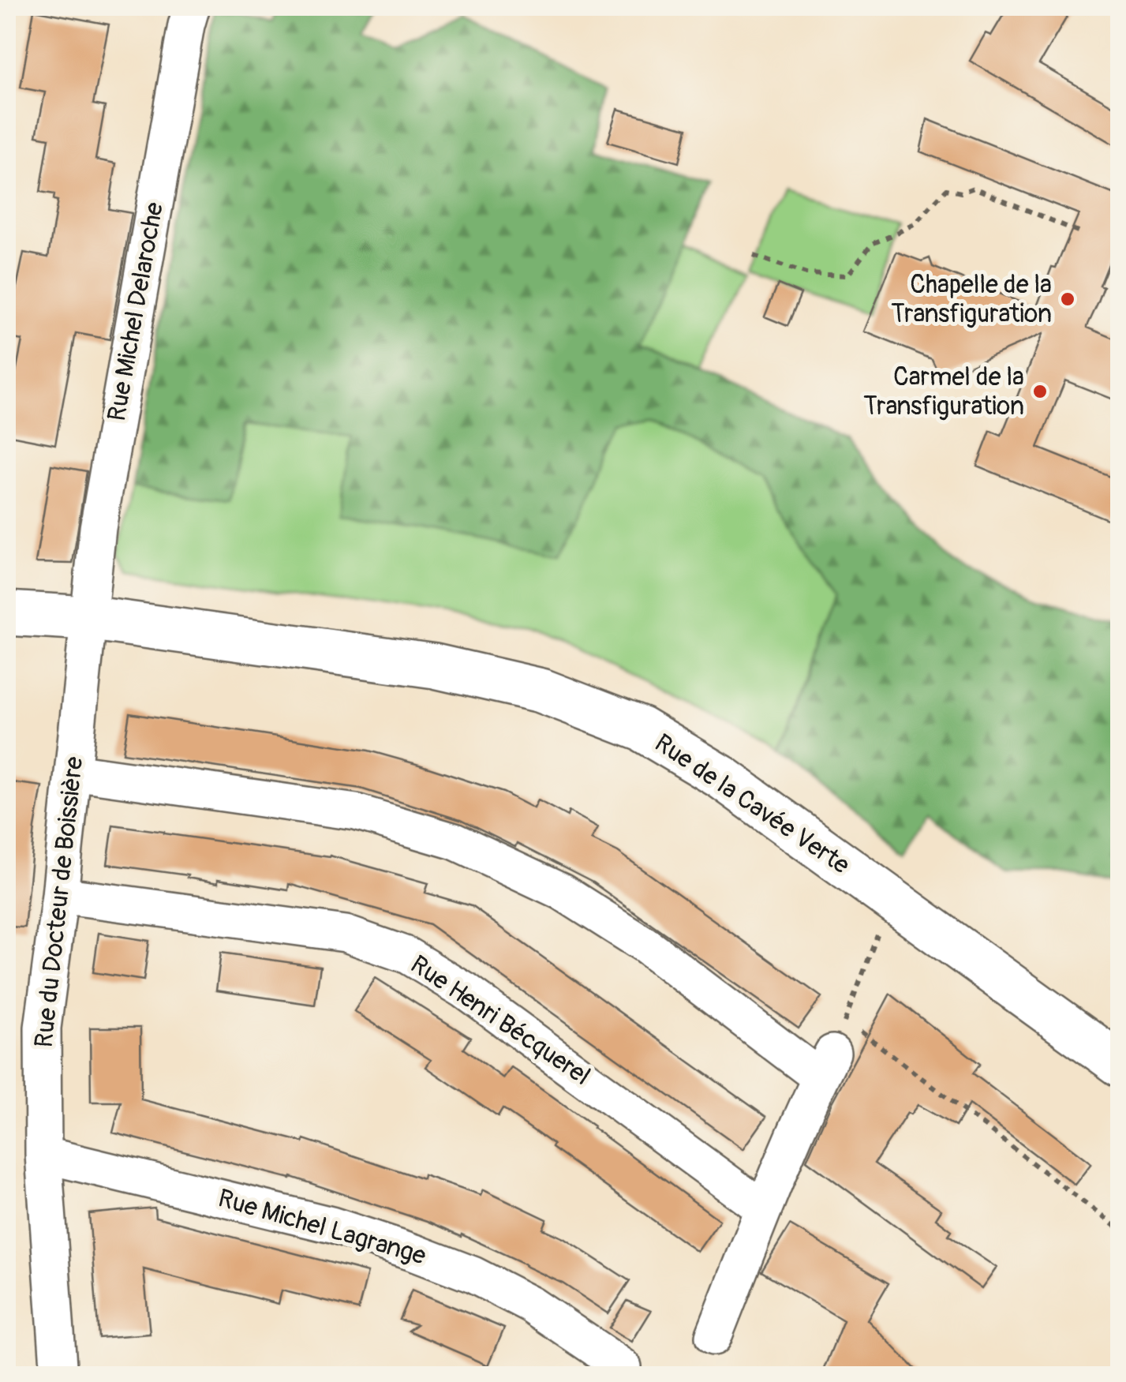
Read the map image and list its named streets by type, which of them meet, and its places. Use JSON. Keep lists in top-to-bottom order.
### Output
{
  "streets": {
    "street": [
      "Rue Michel Delaroche",
      "Rue de la Cavée Verte",
      "Rue du Docteur de Boissière",
      "Rue Henri Bécquerel",
      "Rue Michel Lagrange"
    ]
  },
  "crossings": [
    ["Rue Michel Delaroche", "Rue de la Cavée Verte"],
    ["Rue Michel Delaroche", "Rue du Docteur de Boissière"],
    ["Rue de la Cavée Verte", "Rue du Docteur de Boissière"],
    ["Rue du Docteur de Boissière", "Rue Henri Bécquerel"],
    ["Rue du Docteur de Boissière", "Rue Michel Lagrange"]
  ],
  "places": ["Chapelle de la Transfiguration", "Carmel de la Transfiguration"]
}
